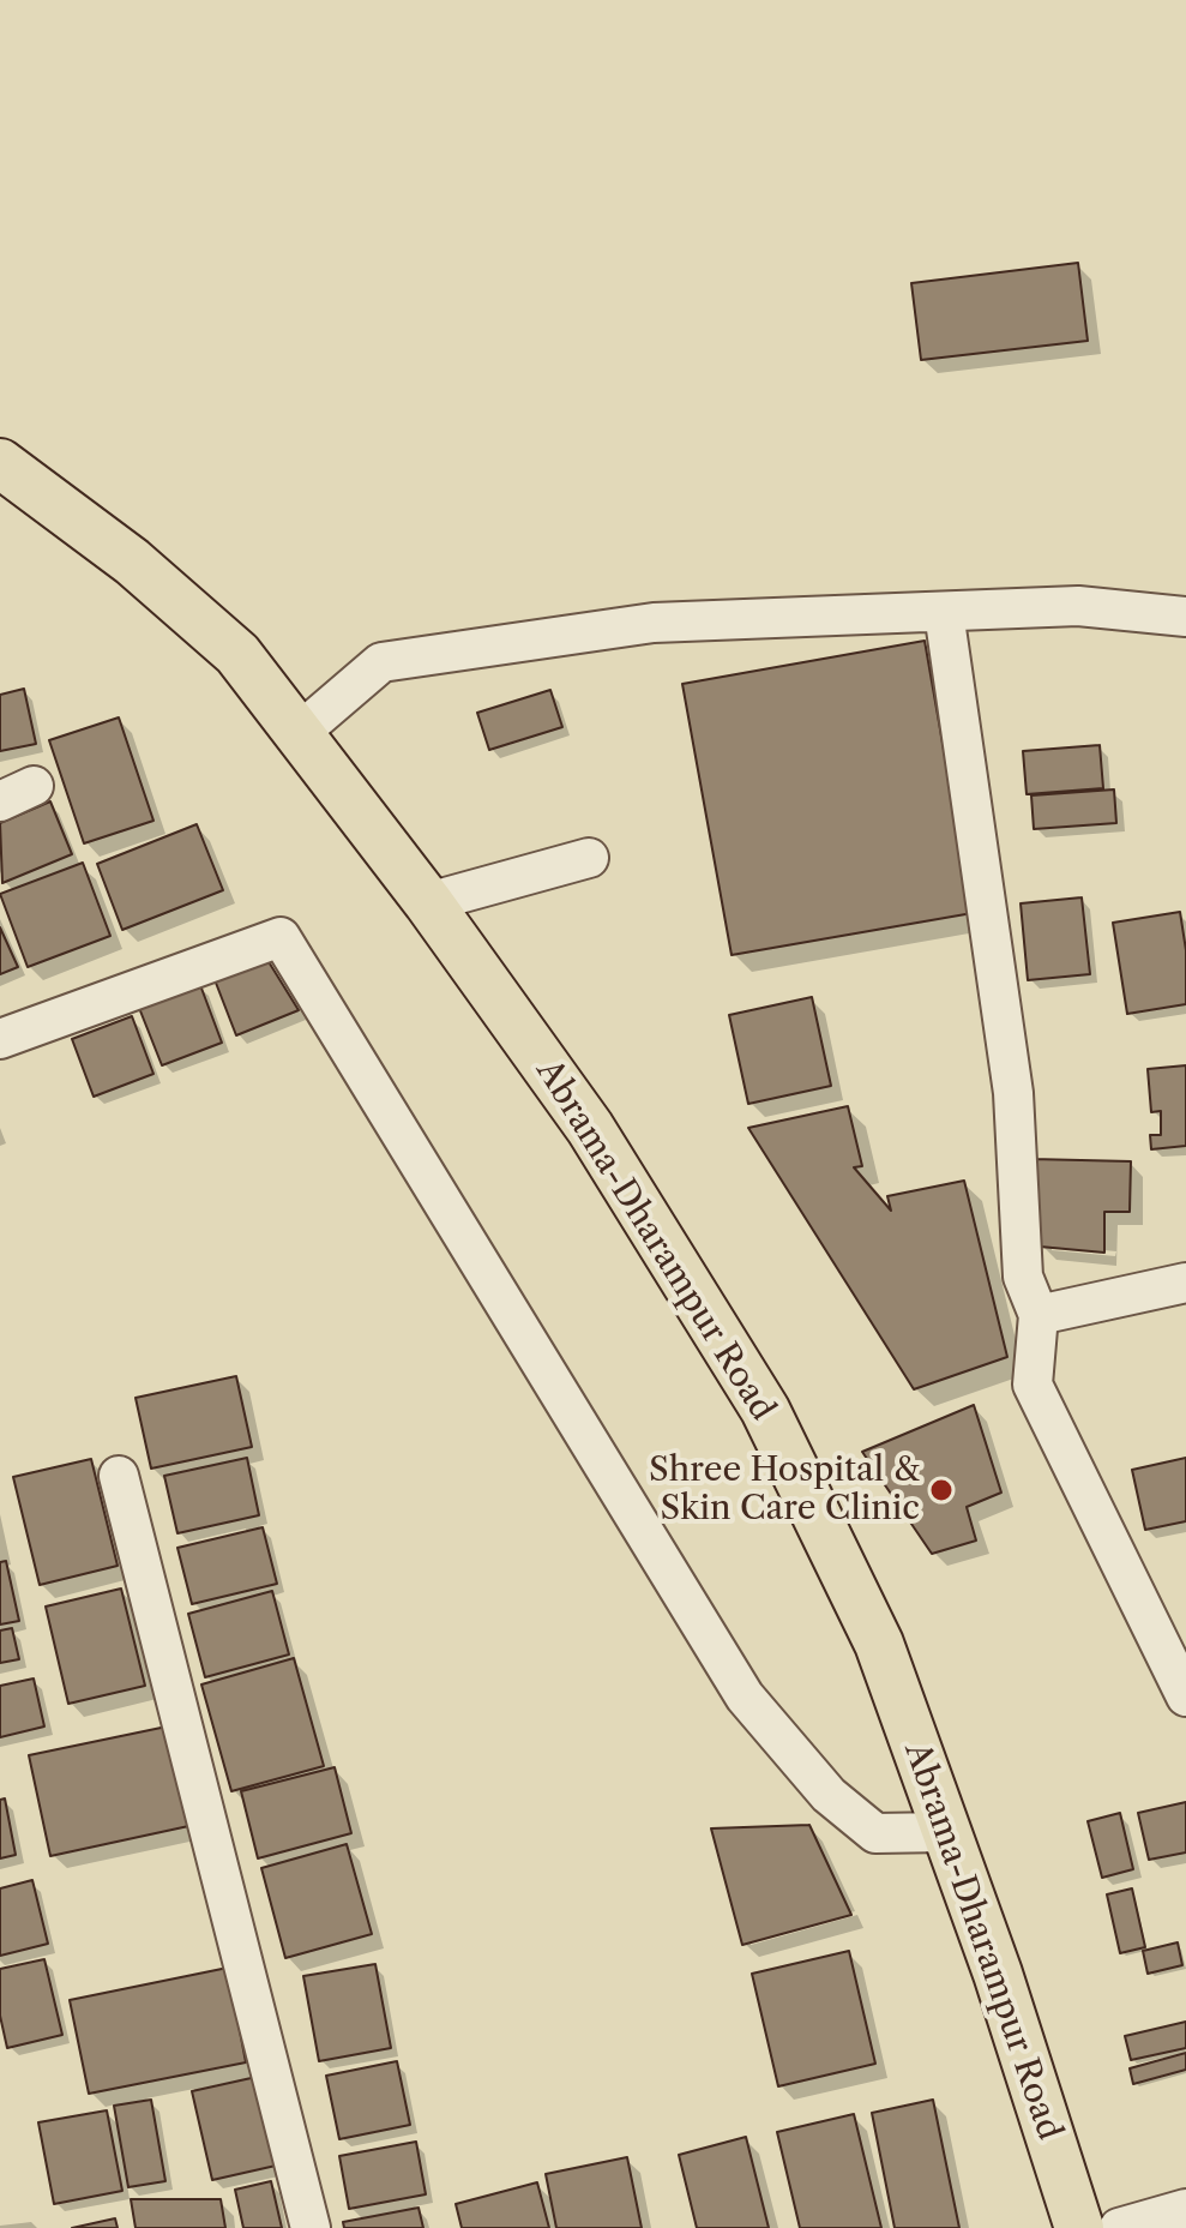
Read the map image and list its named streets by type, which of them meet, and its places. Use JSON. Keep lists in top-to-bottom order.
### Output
{
  "streets": {
    "main road": ["Abrama-Dharampur Road"]
  },
  "places": ["Shree Hospital & Skin Care Clinic"]
}
